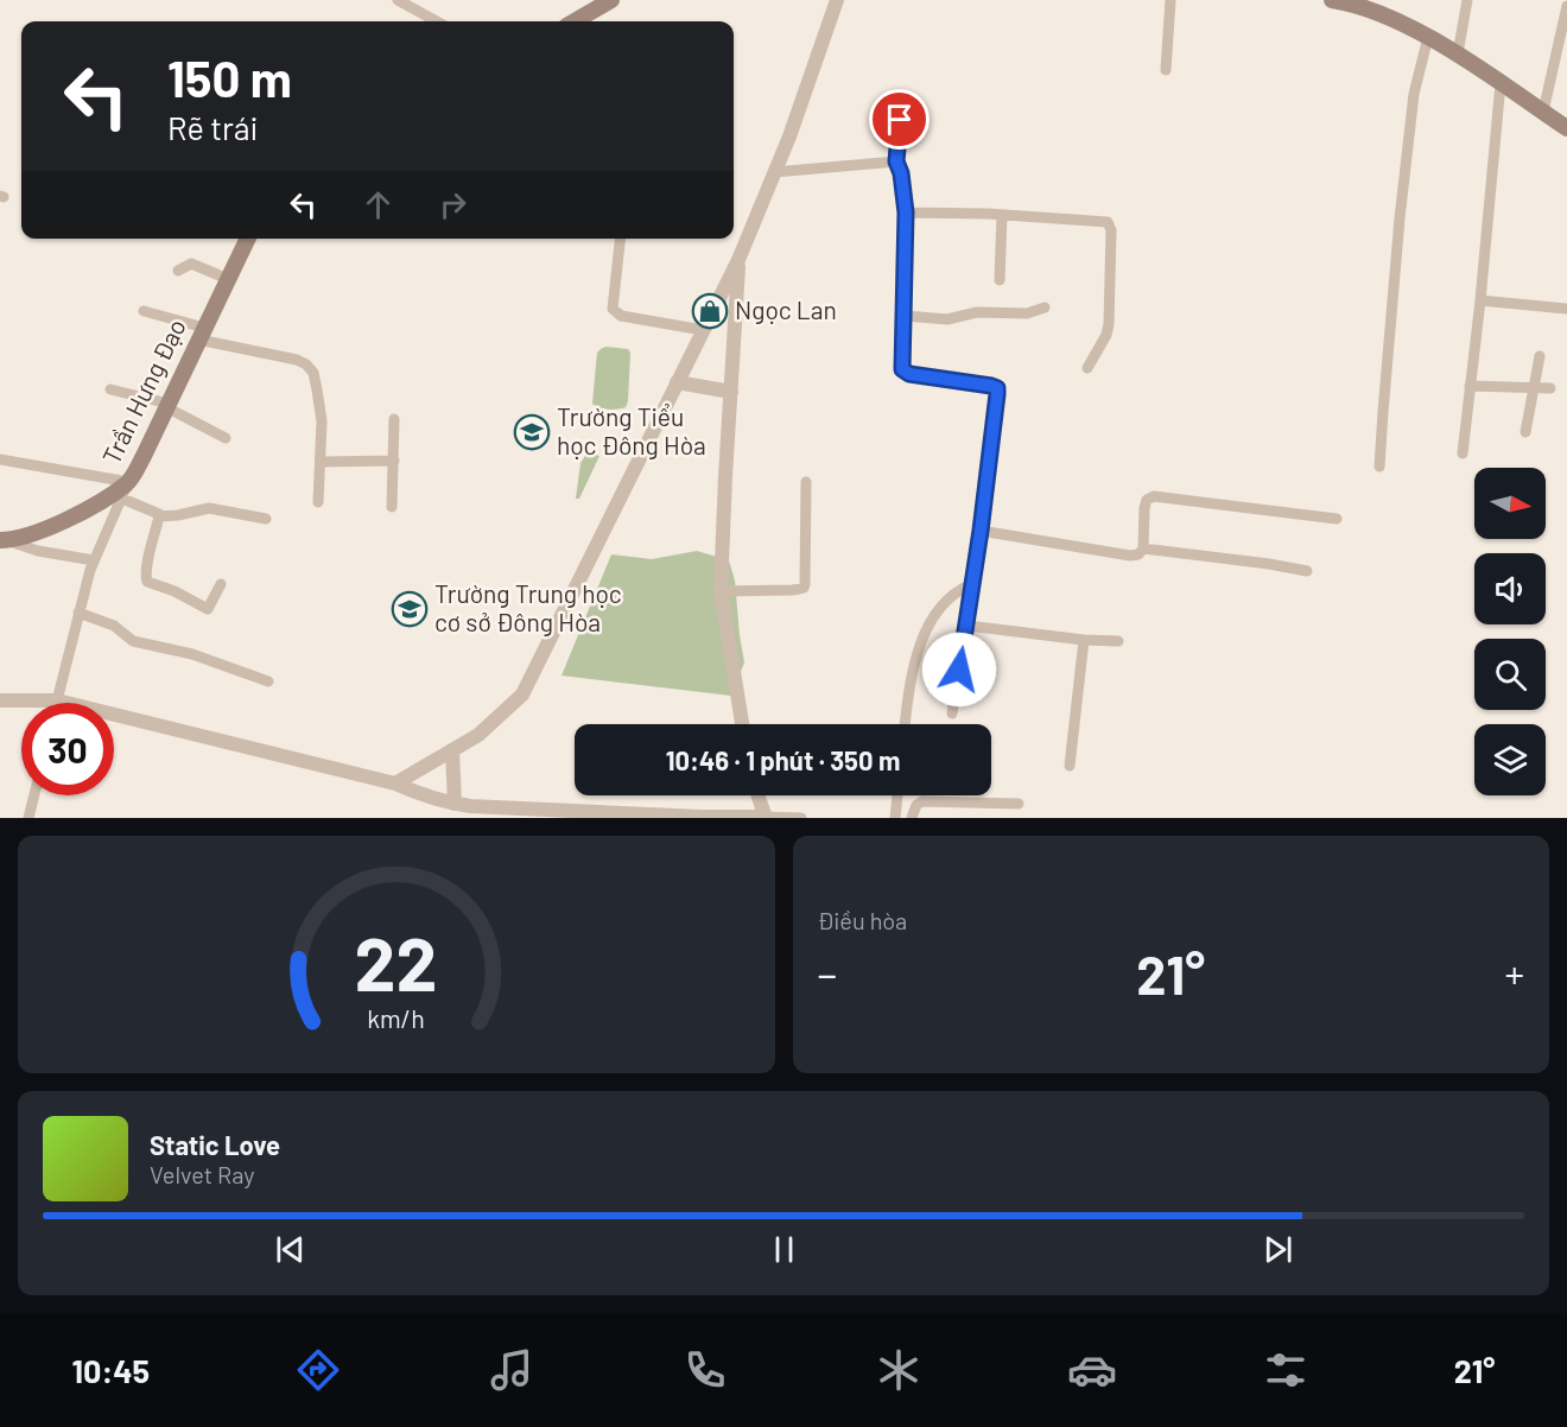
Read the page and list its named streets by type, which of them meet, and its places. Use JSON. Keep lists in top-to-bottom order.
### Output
{
  "streets": {
    "main road": ["Trần Hưng Đạo"]
  },
  "places": {
    "shop": ["Ngọc Lan"],
    "school or university": ["Trường Tiểu học Đông Hòa", "Trường Trung học cơ sở Đông Hòa"]
  },
  "north": "right",
  "page": {
    "turn": ["150 m", "Rẽ trái"],
    "limit": "30",
    "trip": "10:46 · 1 phút · 350 m",
    "tile": "Điều hòa",
    "heat": ["−", "21°", "+"],
    "song": ["Static Love", "Velvet Ray"],
    "tabs": ["10:45", "21°"],
    "gauge": ["22", "km/h"]
  }
}
